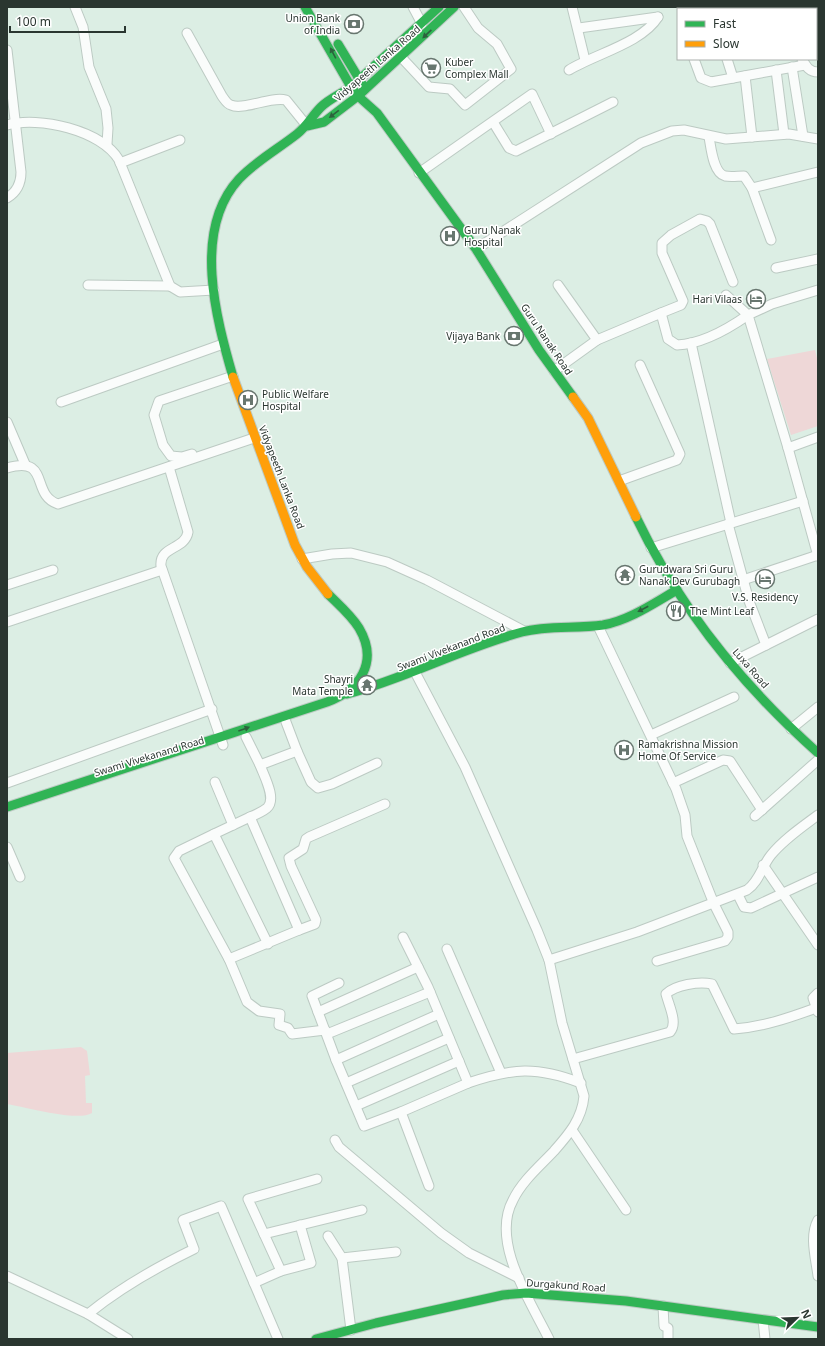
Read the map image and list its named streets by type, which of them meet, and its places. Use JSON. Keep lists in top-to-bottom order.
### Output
{
  "streets": {
    "street": [
      "Vidyapeeth Lanka Road",
      "Guru Nanak Road",
      "Swami Vivekanand Road",
      "Luxa Road",
      "Durgakund Road"
    ]
  },
  "crossings": [
    ["Vidyapeeth Lanka Road", "Guru Nanak Road"],
    ["Vidyapeeth Lanka Road", "Swami Vivekanand Road"],
    ["Guru Nanak Road", "Swami Vivekanand Road"],
    ["Guru Nanak Road", "Luxa Road"],
    ["Swami Vivekanand Road", "Luxa Road"]
  ],
  "places": {
    "bank": ["Union Bank of India", "Vijaya Bank"],
    "supermarket": ["Kuber Complex Mall"],
    "hospital": ["Guru Nanak Hospital", "Public Welfare Hospital", "Ramakrishna Mission Home Of Service"],
    "hotel": ["Hari Vilaas", "V.S. Residency"],
    "temple": ["Gurudwara Sri Guru Nanak Dev Gurubagh", "Shayri Mata Temple"],
    "restaurant": ["The Mint Leaf"]
  },
  "legend": ["Fast", "Slow"],
  "scale_bar": "100 m",
  "north": "top right"
}
